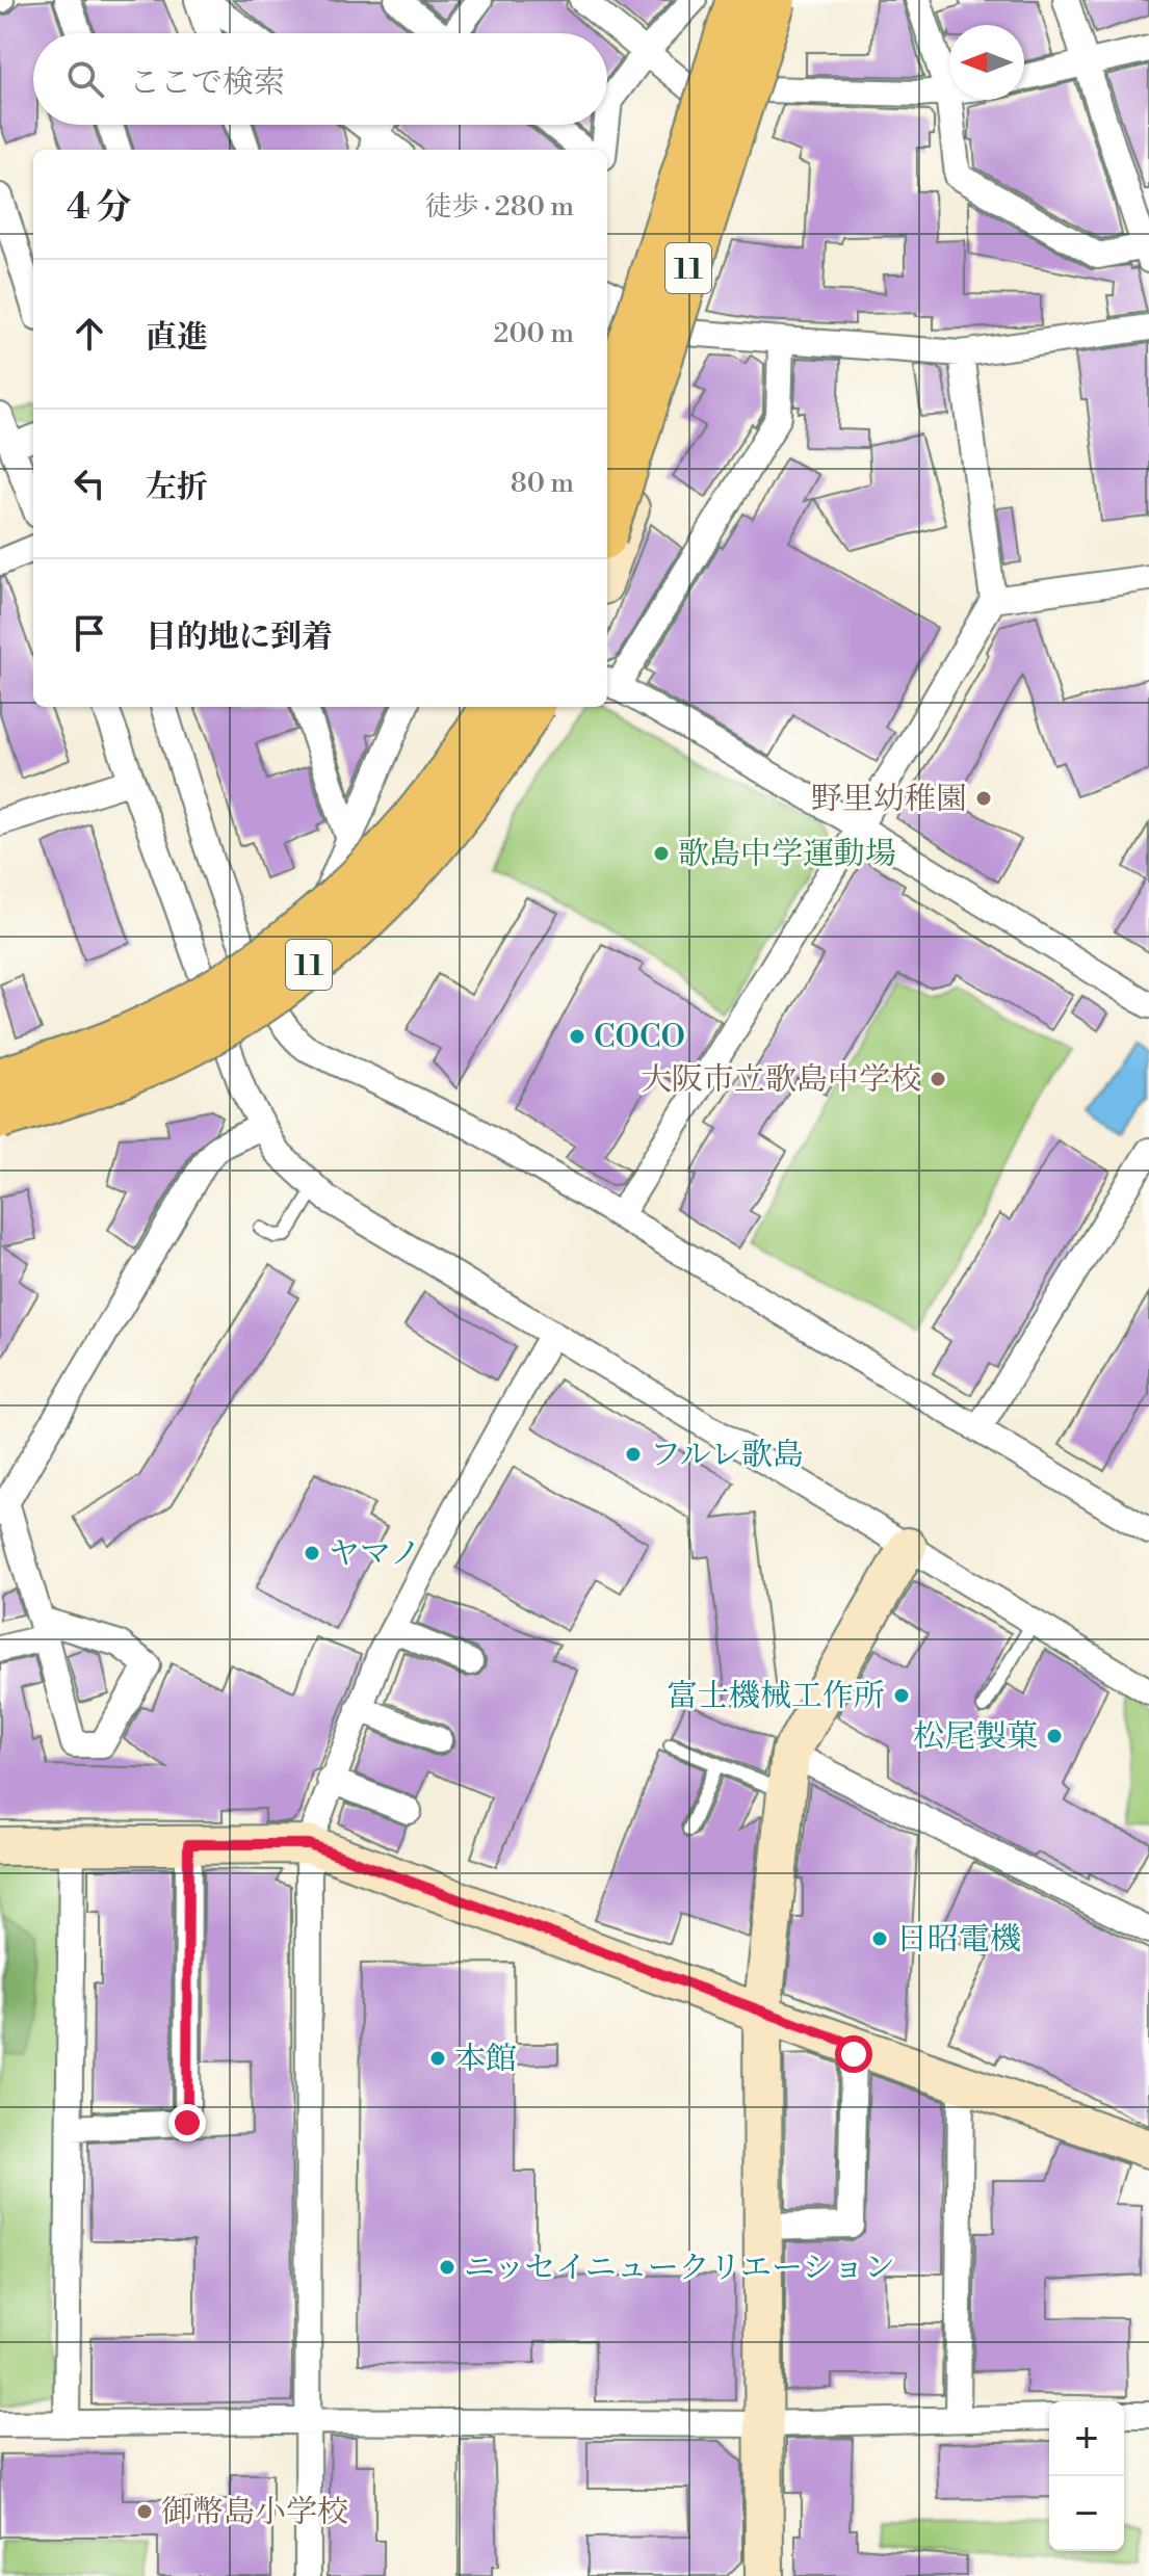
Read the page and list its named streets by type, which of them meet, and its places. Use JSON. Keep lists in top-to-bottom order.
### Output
{
  "streets": {
    "highway": ["11"]
  },
  "places": [
    "野里幼稚園",
    "歌島中学運動場",
    "COCO",
    "大阪市立歌島中学校",
    "フルレ歌島",
    "ヤマノ",
    "富士機械工作所",
    "松尾製菓",
    "日昭電機",
    "本館",
    "ニッセイニュークリエーション",
    "御幣島小学校"
  ],
  "north": "left",
  "page": {
    "search": "ここで検索",
    "heading": ["4 分", "徒歩 · 280 m"],
    "list": [
      ["直進", "200 m"],
      ["左折", "80 m"],
      "目的地に到着"
    ],
    "map_buttons": ["+", "−"]
  }
}
